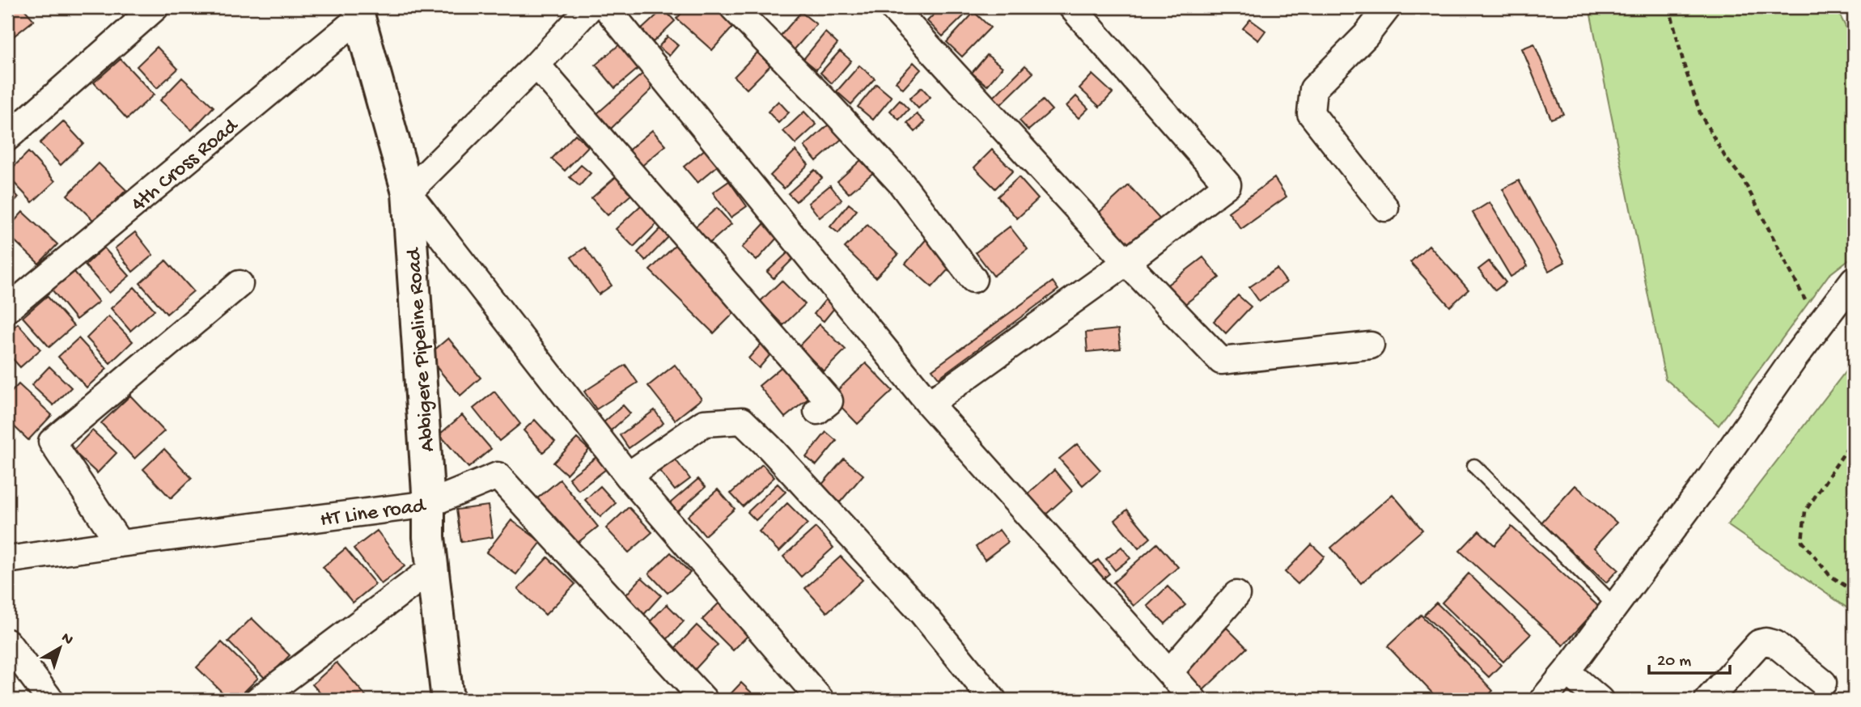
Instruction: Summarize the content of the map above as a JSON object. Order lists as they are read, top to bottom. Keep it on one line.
{"streets":{"street":["4th Cross Road","Abbigere Pipeline Road","HT Line road"]},"crossings":[["4th Cross Road","Abbigere Pipeline Road"],["Abbigere Pipeline Road","HT Line road"]],"scale_bar":"20 m","north":"top right"}
